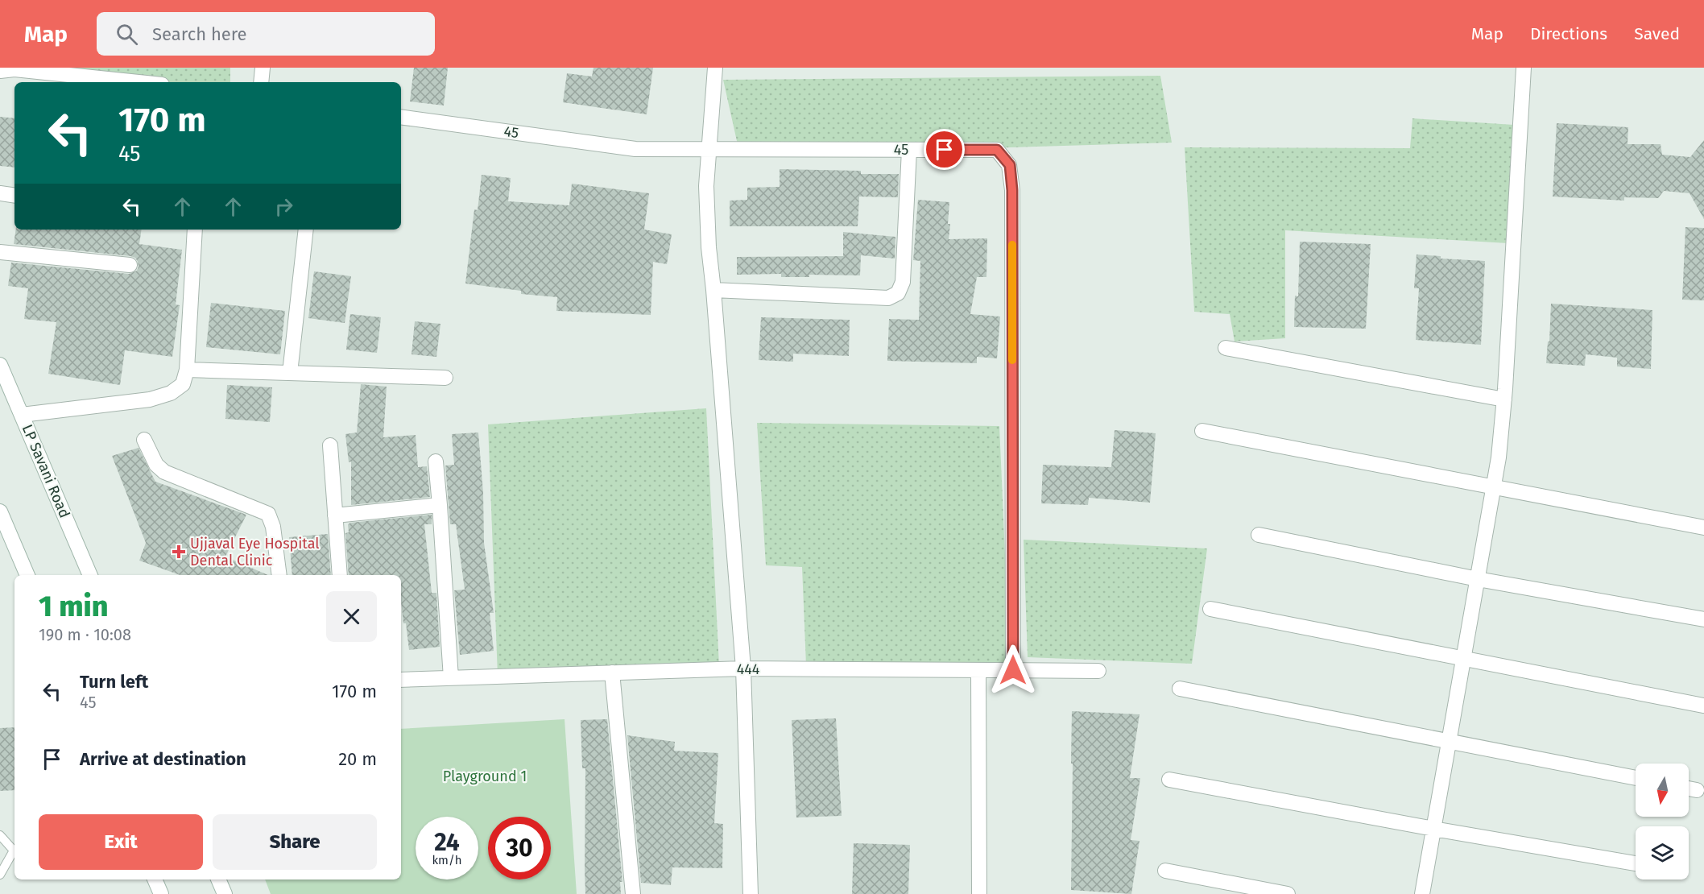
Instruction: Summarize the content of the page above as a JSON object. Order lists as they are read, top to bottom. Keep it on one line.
{"streets":{"street":["45","LP Savani Road","444"]},"crossings":[["45","444"]],"parks":["Playground 1"],"places":{"health":["Ujjaval Eye Hospital Dental Clinic"]},"north":"bottom","page":{"header":"Map","search":"Search here","nav":["Map","Directions","Saved"],"turn":["170 m","45"],"heading":["1 min","190 m · 10:08"],"list":[{"name":"Turn left","note":"45","value":"170 m"},{"name":"Arrive at destination","value":"20 m"}],"buttons":["Exit","Share"],"speed":"24 km/h","limit":"30"}}
